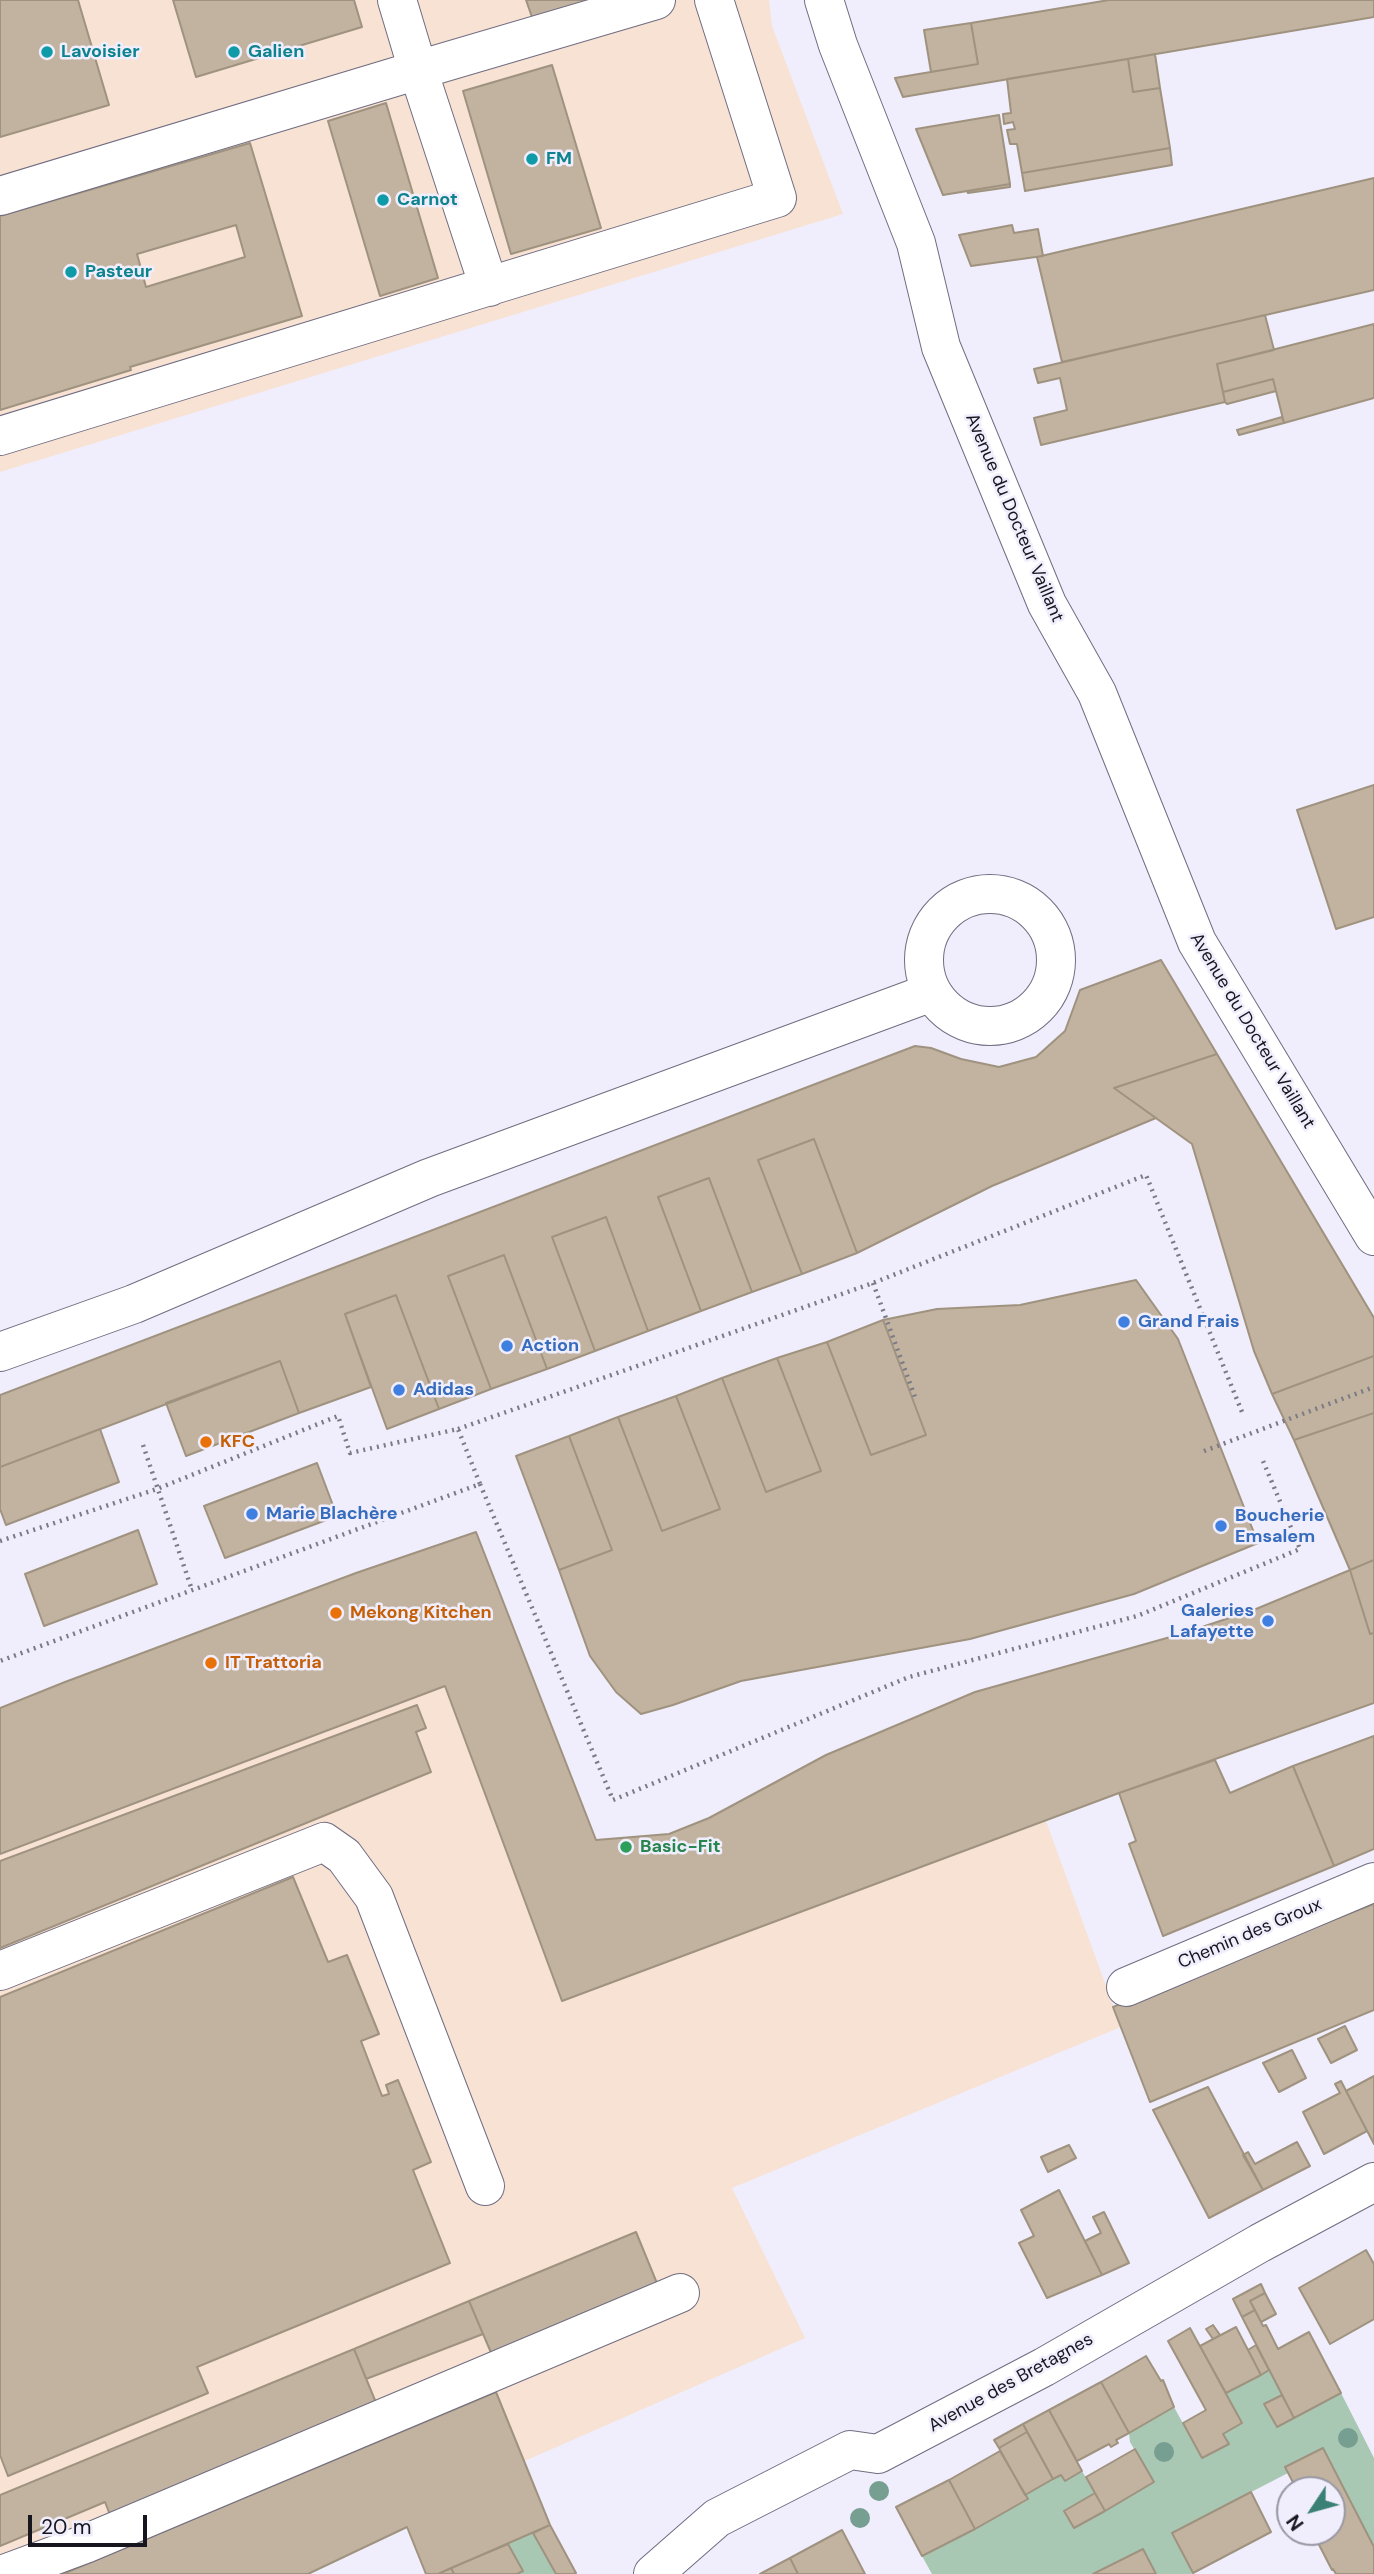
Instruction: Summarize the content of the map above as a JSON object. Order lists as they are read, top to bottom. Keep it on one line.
{"streets":{"street":["Avenue du Docteur Vaillant","Chemin des Groux","Avenue des Bretagnes"]},"places":["Lavoisier","Galien","FM","Carnot","Pasteur","Grand Frais","Action","Adidas","KFC","Marie Blachère","Boucherie Emsalem","Mekong Kitchen","Galeries Lafayette","IT Trattoria","Basic-Fit"],"scale_bar":"20 m","north":"bottom left"}
